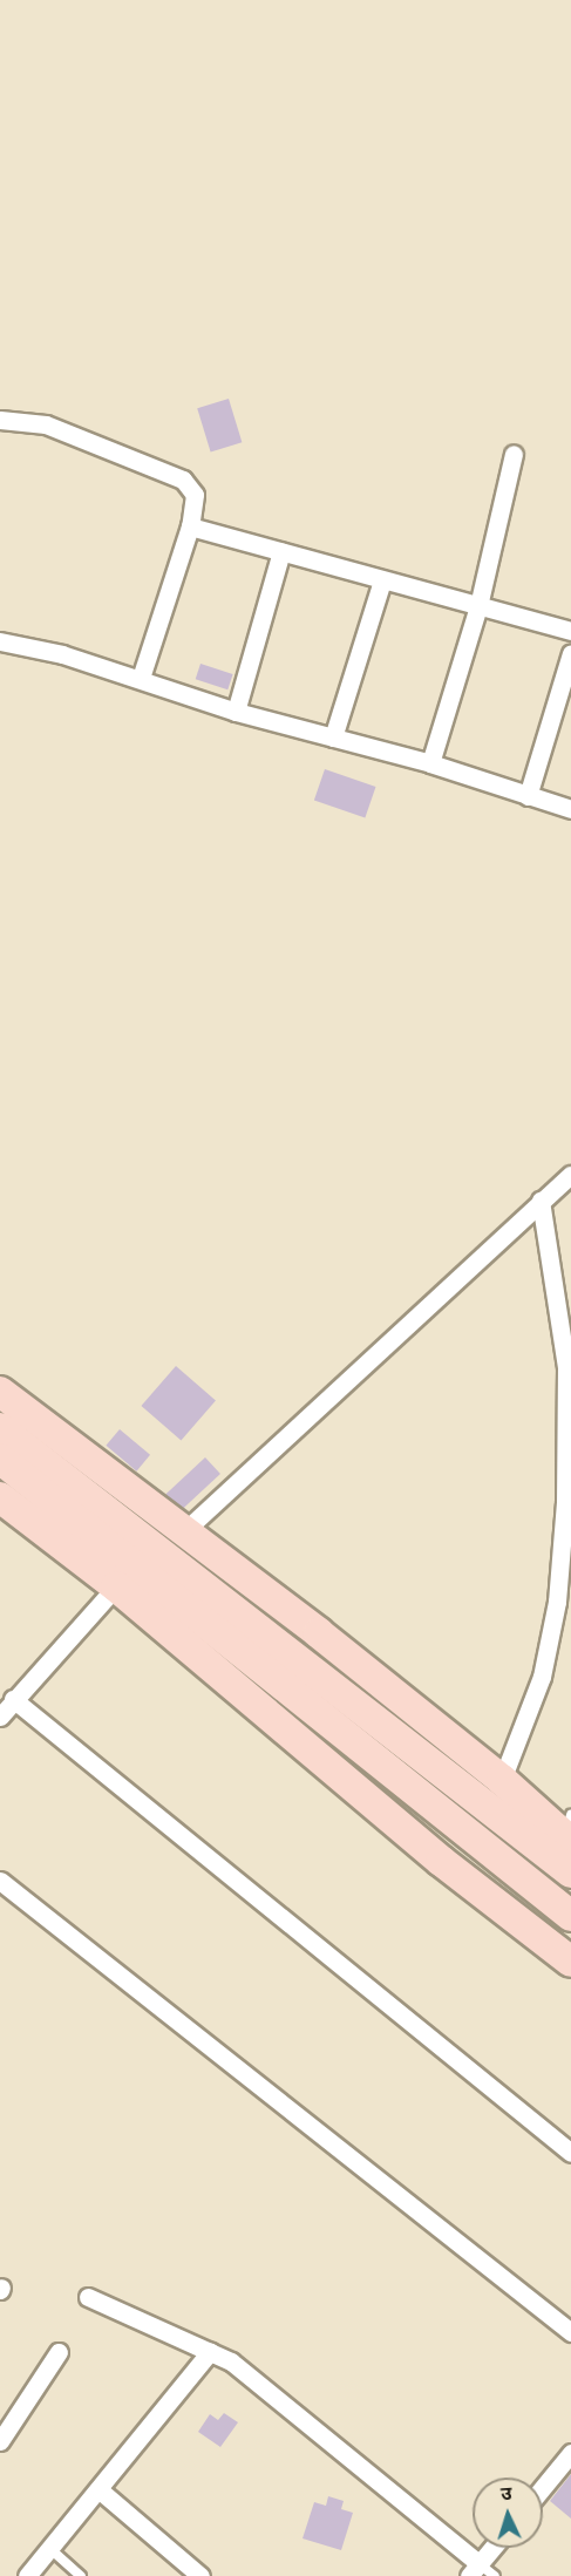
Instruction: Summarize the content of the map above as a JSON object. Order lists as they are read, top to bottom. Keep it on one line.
{"north":"top"}
